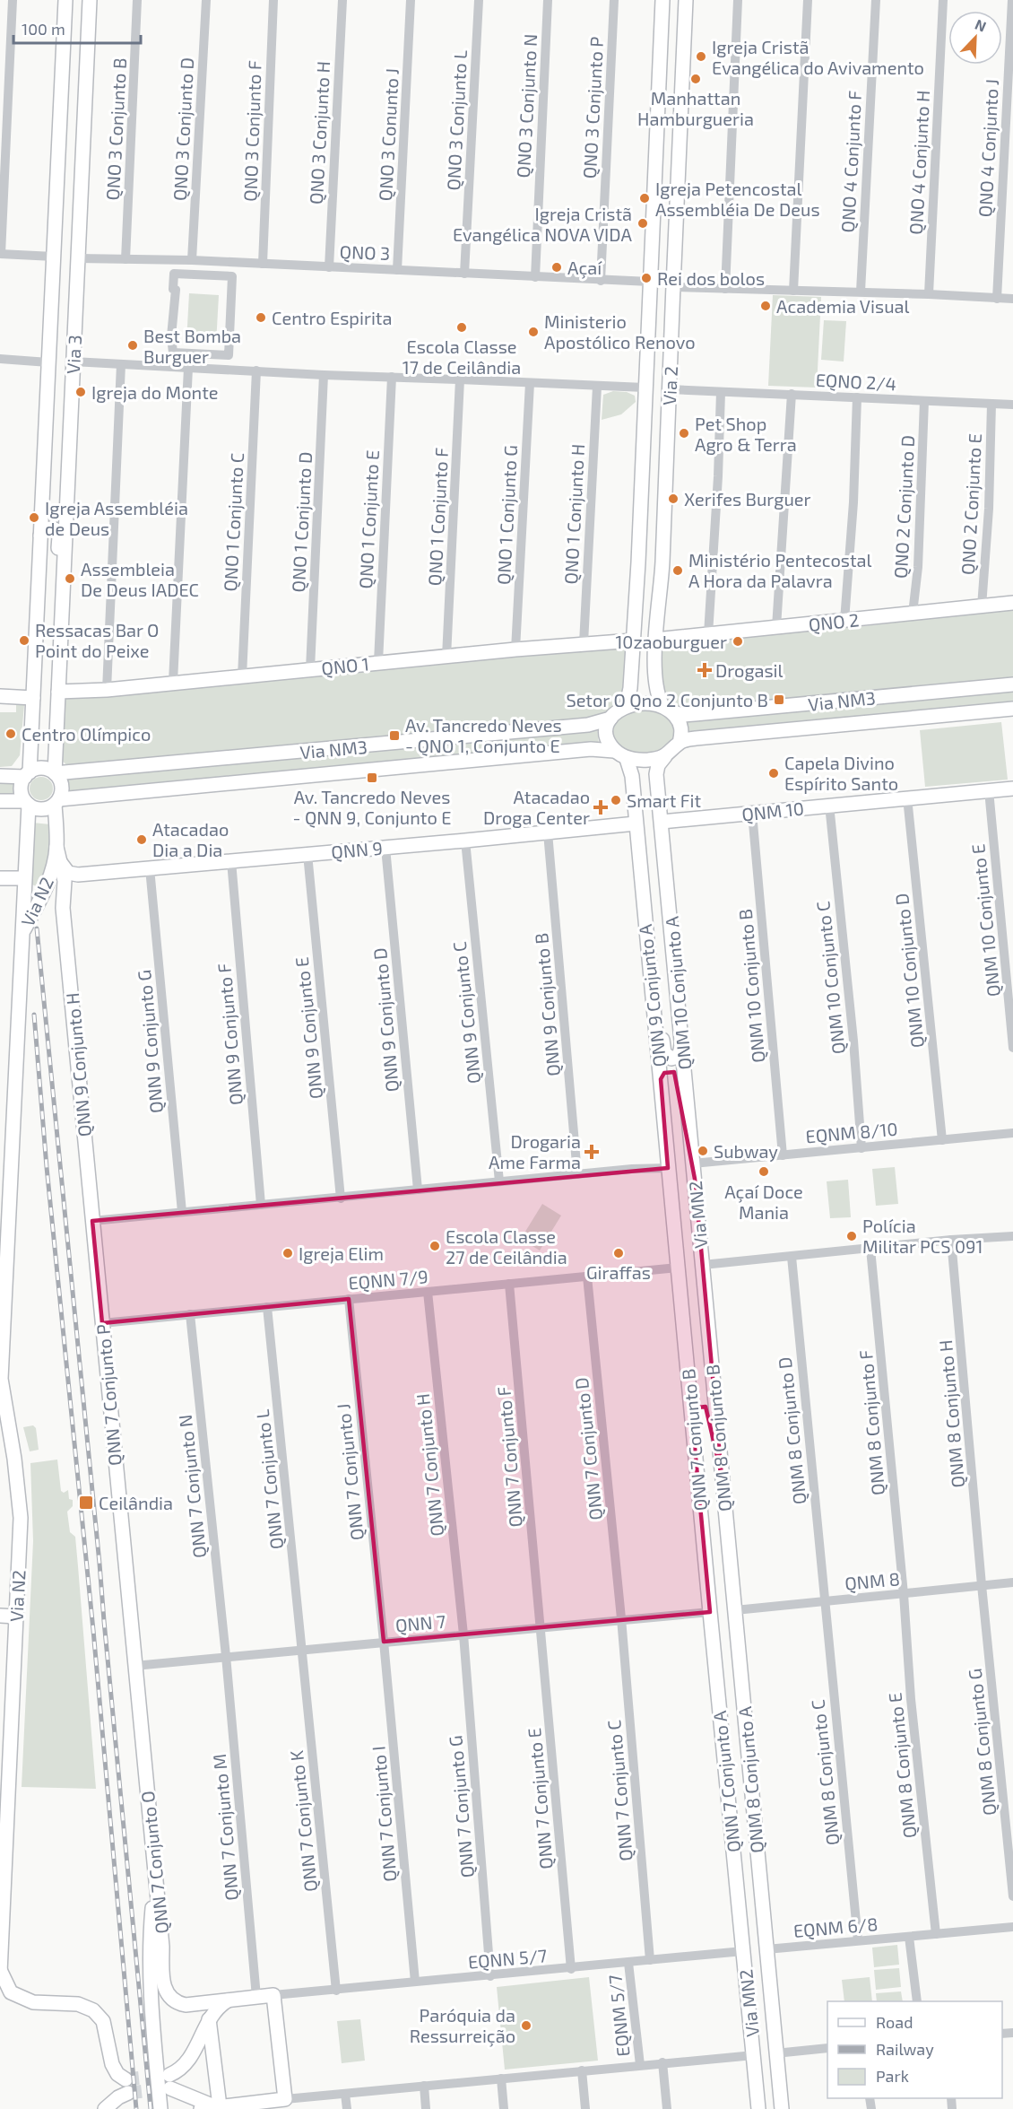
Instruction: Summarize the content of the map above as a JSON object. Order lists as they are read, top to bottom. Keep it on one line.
{"streets":{"main road":["Via 3","Via 2","QNO 2","QNO 1","Via NM3","QNM 10","QNN 9","Via N2","QNM 10 Conjunto A","QNN 9 Conjunto A","QNN 9 Conjunto H","Via MN2","QNN 7 Conjunto P","QNM 8 Conjunto B","QNN 7 Conjunto B","QNM 8 Conjunto A","QNN 7 Conjunto A","QNN 7 Conjunto O"],"street":["QNO 3 Conjunto N","QNO 3 Conjunto P","QNO 3 Conjunto L","QNO 3 Conjunto B","QNO 3 Conjunto D","QNO 3 Conjunto F","QNO 3 Conjunto H","QNO 3 Conunto J","QNO 4 Conjunto J","QNO 4 Conjunto F","QNO 4 Conjunto H","QNO 3","EQNO 2/4","QNO 2 Conjunto E","QNO 2 Conjunto D","QNO 1 Conjunto H","QNO 1 Conjunto G","QNO 1 Conjunto F","QNO 1 Conjunto E","QNO 1 Conjunto C","QNO 1 Conjunto D","QNM 10 Conjunto E","QNM 10 Conjunto D","QNM 10 Conjunto C","QNM 10 Conjunto B","QNN 9 Conjunto B","QNN 9 Conjunto C","QNN 9 Conjunto D","QNN 9 Conjunto E","QNN 9 Conjunto F","QNN 9 Conjunto G","EQNM 8/10","EQNN 7/9","QNM 8 Conjunto H","QNM 8 Conjunto F","QNM 8 Conjunto D","QNN 7 Conjunto D","QNN 7 Conjunto F","QNN 7 Conjunto H","QNN 7 Conjunto J","QNN 7 Conjunto L","QNN 7 Conjunto N","QNM 8","QNN 7","QNM 8 Conjunto G","QNM 8 Conjunto E","QNM 8 Conjunto C","QNN 7 Conjunto C","QNN 7 Conjunto E","QNN 7 Conjunto G","QNN 7 Conjunto I","QNN 7 Conjunto K","QNN 7 Conjunto M","EQNM 6/8","EQNN 5/7","EQNM 5/7"]},"crossings":[["QNO 3 Conjunto N","QNO 3"],["QNO 3 Conjunto P","QNO 3"],["QNO 3 Conjunto L","QNO 3"],["QNO 3 Conjunto B","QNO 3"],["QNO 3 Conjunto D","QNO 3"],["QNO 3 Conjunto F","QNO 3"],["QNO 3 Conjunto H","QNO 3"],["QNO 3 Conunto J","QNO 3"],["QNO 3","Via 3"],["QNO 3","Via 2"],["Via 3","QNO 1"],["Via 3","Via NM3"],["Via 3","Via N2"],["EQNO 2/4","Via 2"],["EQNO 2/4","QNO 2 Conjunto E"],["EQNO 2/4","QNO 2 Conjunto D"],["Via 2","QNO 2"],["Via 2","QNO 1"],["Via 2","Via NM3"],["QNO 2 Conjunto E","QNO 2"],["QNO 2 Conjunto D","QNO 2"],["QNO 1 Conjunto H","QNO 1"],["QNO 1 Conjunto G","QNO 1"],["QNO 1 Conjunto F","QNO 1"],["QNO 1 Conjunto E","QNO 1"],["QNO 1 Conjunto C","QNO 1"],["QNO 1 Conjunto D","QNO 1"],["Via NM3","Via N2"],["QNM 10","QNM 10 Conjunto E"],["QNM 10","QNM 10 Conjunto D"],["QNM 10","QNM 10 Conjunto C"],["QNM 10","QNM 10 Conjunto B"],["QNM 10","QNM 10 Conjunto A"],["QNN 9","Via N2"],["QNN 9","QNN 9 Conjunto A"],["QNN 9","QNN 9 Conjunto B"],["QNN 9","QNN 9 Conjunto C"],["QNN 9","QNN 9 Conjunto D"],["QNN 9","QNN 9 Conjunto E"],["QNN 9","QNN 9 Conjunto F"],["QNN 9","QNN 9 Conjunto G"],["QNN 9","QNN 9 Conjunto H"],["Via N2","QNN 9 Conjunto H"],["QNM 10 Conjunto D","EQNM 8/10"],["QNM 10 Conjunto C","EQNM 8/10"],["QNM 10 Conjunto B","EQNM 8/10"],["QNM 10 Conjunto A","EQNM 8/10"],["QNM 10 Conjunto A","Via MN2"],["QNN 9 Conjunto A","Via MN2"],["QNN 9 Conjunto H","QNN 7 Conjunto P"],["EQNM 8/10","Via MN2"],["Via MN2","EQNN 7/9"],["Via MN2","QNM 8 Conjunto B"],["Via MN2","QNN 7 Conjunto B"],["Via MN2","QNM 8 Conjunto A"],["Via MN2","QNN 7 Conjunto A"],["Via MN2","EQNM 6/8"],["Via MN2","EQNN 5/7"],["EQNN 7/9","QNN 7 Conjunto P"],["EQNN 7/9","QNN 7 Conjunto B"],["EQNN 7/9","QNN 7 Conjunto D"],["EQNN 7/9","QNN 7 Conjunto F"],["EQNN 7/9","QNN 7 Conjunto H"],["EQNN 7/9","QNN 7 Conjunto J"],["EQNN 7/9","QNN 7 Conjunto L"],["EQNN 7/9","QNN 7 Conjunto N"],["QNN 7 Conjunto P","QNN 7"],["QNN 7 Conjunto P","QNN 7 Conjunto O"],["QNM 8 Conjunto H","QNM 8"],["QNM 8 Conjunto H","QNM 8 Conjunto G"],["QNM 8 Conjunto F","QNM 8"],["QNM 8 Conjunto F","QNM 8 Conjunto E"],["QNM 8 Conjunto D","QNM 8"],["QNM 8 Conjunto D","QNM 8 Conjunto C"],["QNM 8 Conjunto B","QNM 8"],["QNM 8 Conjunto B","QNM 8 Conjunto A"],["QNN 7 Conjunto B","QNN 7"],["QNN 7 Conjunto B","QNN 7 Conjunto A"],["QNN 7 Conjunto D","QNN 7"],["QNN 7 Conjunto D","QNN 7 Conjunto C"],["QNN 7 Conjunto F","QNN 7"],["QNN 7 Conjunto F","QNN 7 Conjunto E"],["QNN 7 Conjunto H","QNN 7"],["QNN 7 Conjunto H","QNN 7 Conjunto G"],["QNN 7 Conjunto J","QNN 7"],["QNN 7 Conjunto J","QNN 7 Conjunto I"],["QNN 7 Conjunto L","QNN 7"],["QNN 7 Conjunto L","QNN 7 Conjunto K"],["QNN 7 Conjunto N","QNN 7"],["QNN 7 Conjunto N","QNN 7 Conjunto M"],["QNM 8","QNM 8 Conjunto G"],["QNM 8","QNM 8 Conjunto E"],["QNM 8","QNM 8 Conjunto C"],["QNM 8","QNM 8 Conjunto A"],["QNN 7","QNN 7 Conjunto A"],["QNN 7","QNN 7 Conjunto C"],["QNN 7","QNN 7 Conjunto E"],["QNN 7","QNN 7 Conjunto G"],["QNN 7","QNN 7 Conjunto I"],["QNN 7","QNN 7 Conjunto K"],["QNN 7","QNN 7 Conjunto M"],["QNN 7","QNN 7 Conjunto O"],["QNM 8 Conjunto E","EQNM 6/8"],["QNM 8 Conjunto C","EQNM 6/8"],["QNM 8 Conjunto A","EQNM 6/8"],["QNN 7 Conjunto A","EQNN 5/7"],["QNN 7 Conjunto C","EQNN 5/7"],["QNN 7 Conjunto E","EQNN 5/7"],["QNN 7 Conjunto G","EQNN 5/7"],["QNN 7 Conjunto I","EQNN 5/7"],["QNN 7 Conjunto K","EQNN 5/7"],["EQNN 5/7","EQNM 5/7"]],"places":{"other":["Igreja Cristã Evangélica do Avivamento","Manhattan Hamburgueria","Igreja Petencostal Assembléia De Deus","Igreja Cristã Evangélica NOVA VIDA","Açaí","Rei dos bolos","Academia Visual","Centro Espirita","Escola Classe 17 de Ceilândia","Ministerio Apostólico Renovo","Best Bomba Burguer","Igreja do Monte","Pet Shop Agro & Terra","Xerifes Burguer","Igreja Assembléia de Deus","Ministério Pentecostal A Hora da Palavra","Assembleia De Deus IADEC","Ressacas Bar O Point do Peixe","10zaoburguer","Centro Olímpico","Capela Divino Espírito Santo","Smart Fit","Atacadao Dia a Dia","Subway","Açaí Doce Mania","Polícia Militar PCS 091","Escola Classe 27 de Ceilândia","Igreja Elim","Giraffas","Paróquia da Ressurreição"],"health":["Drogasil","Atacadao Droga Center","Drogaria Ame Farma"],"transit":["Setor O Qno 2 Conjunto B","Av. Tancredo Neves - QNO 1, Conjunto E","Av. Tancredo Neves - QNN 9, Conjunto E","Ceilândia"]},"legend":["Road","Railway","Park"],"scale_bar":"100 m","north":"top right"}
